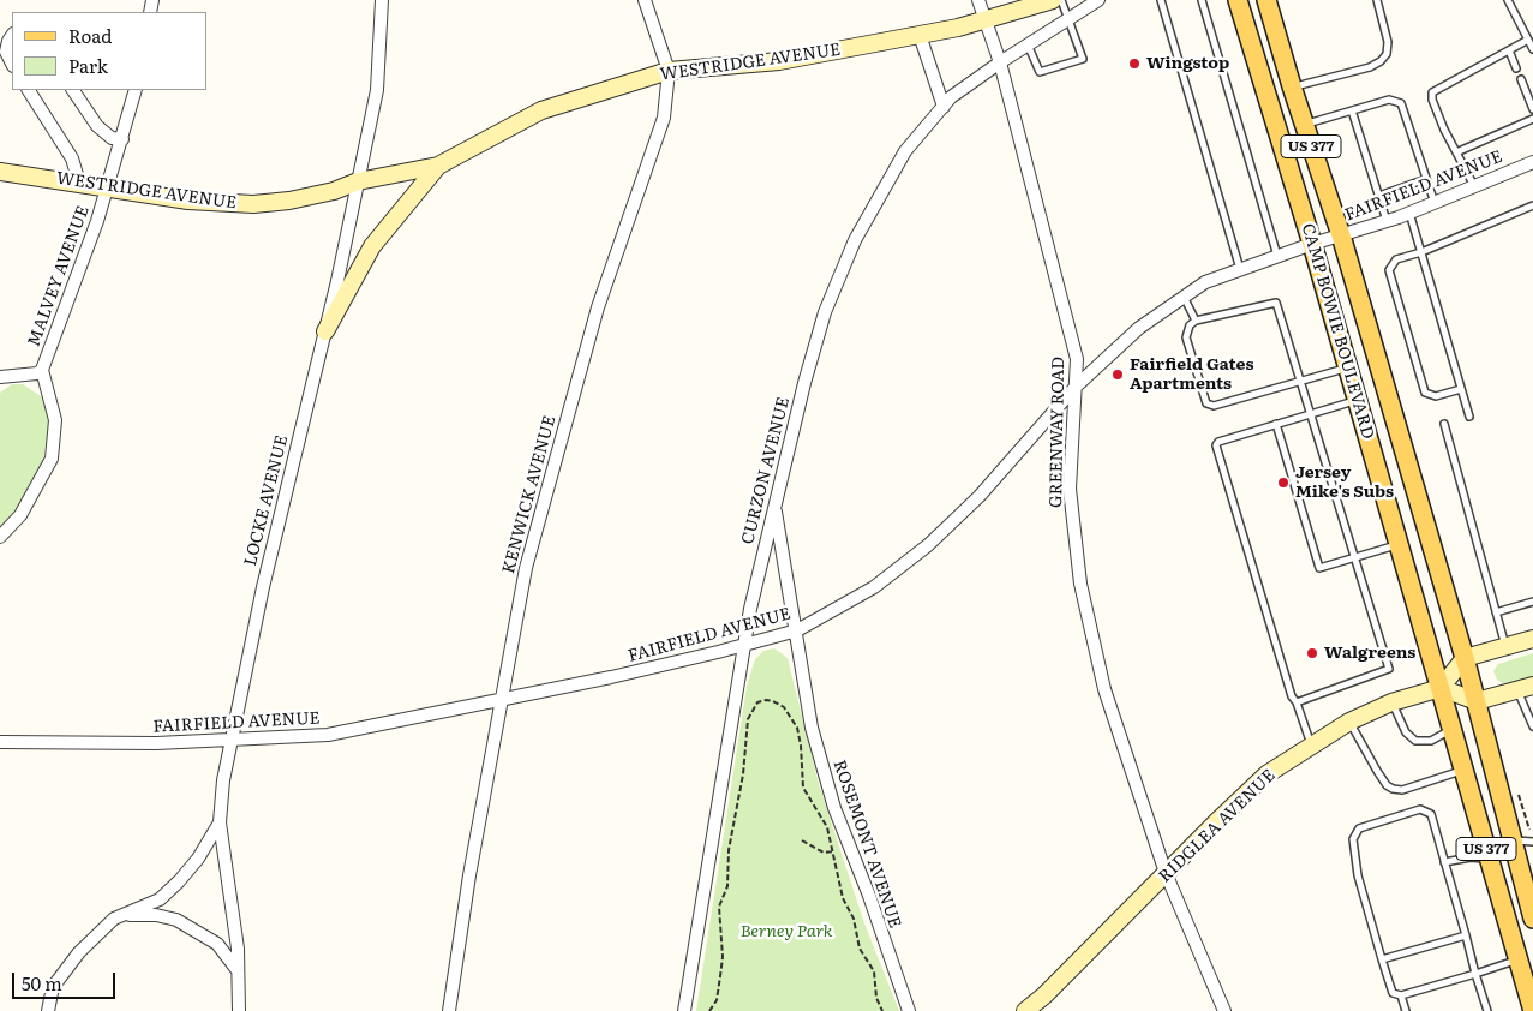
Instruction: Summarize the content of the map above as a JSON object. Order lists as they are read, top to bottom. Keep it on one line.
{"streets":{"main road":["US 377","CAMP BOWIE BOULEVARD"],"street":["WESTRIDGE AVENUE","FAIRFIELD AVENUE","MALVEY AVENUE","GREENWAY ROAD","CURZON AVENUE","KENWICK AVENUE","LOCKE AVENUE","RIDGLEA AVENUE","ROSEMONT AVENUE"]},"crossings":[["WESTRIDGE AVENUE","MALVEY AVENUE"],["WESTRIDGE AVENUE","KENWICK AVENUE"],["WESTRIDGE AVENUE","LOCKE AVENUE"],["FAIRFIELD AVENUE","CAMP BOWIE BOULEVARD"],["FAIRFIELD AVENUE","GREENWAY ROAD"],["FAIRFIELD AVENUE","CURZON AVENUE"],["FAIRFIELD AVENUE","KENWICK AVENUE"],["FAIRFIELD AVENUE","LOCKE AVENUE"],["FAIRFIELD AVENUE","ROSEMONT AVENUE"],["CAMP BOWIE BOULEVARD","RIDGLEA AVENUE"],["GREENWAY ROAD","CURZON AVENUE"],["GREENWAY ROAD","RIDGLEA AVENUE"],["CURZON AVENUE","ROSEMONT AVENUE"]],"parks":["Berney Park"],"places":["Wingstop","Fairfield Gates Apartments","Jersey Mike's Subs","Walgreens"],"legend":["Road","Park"],"scale_bar":"50 m"}
